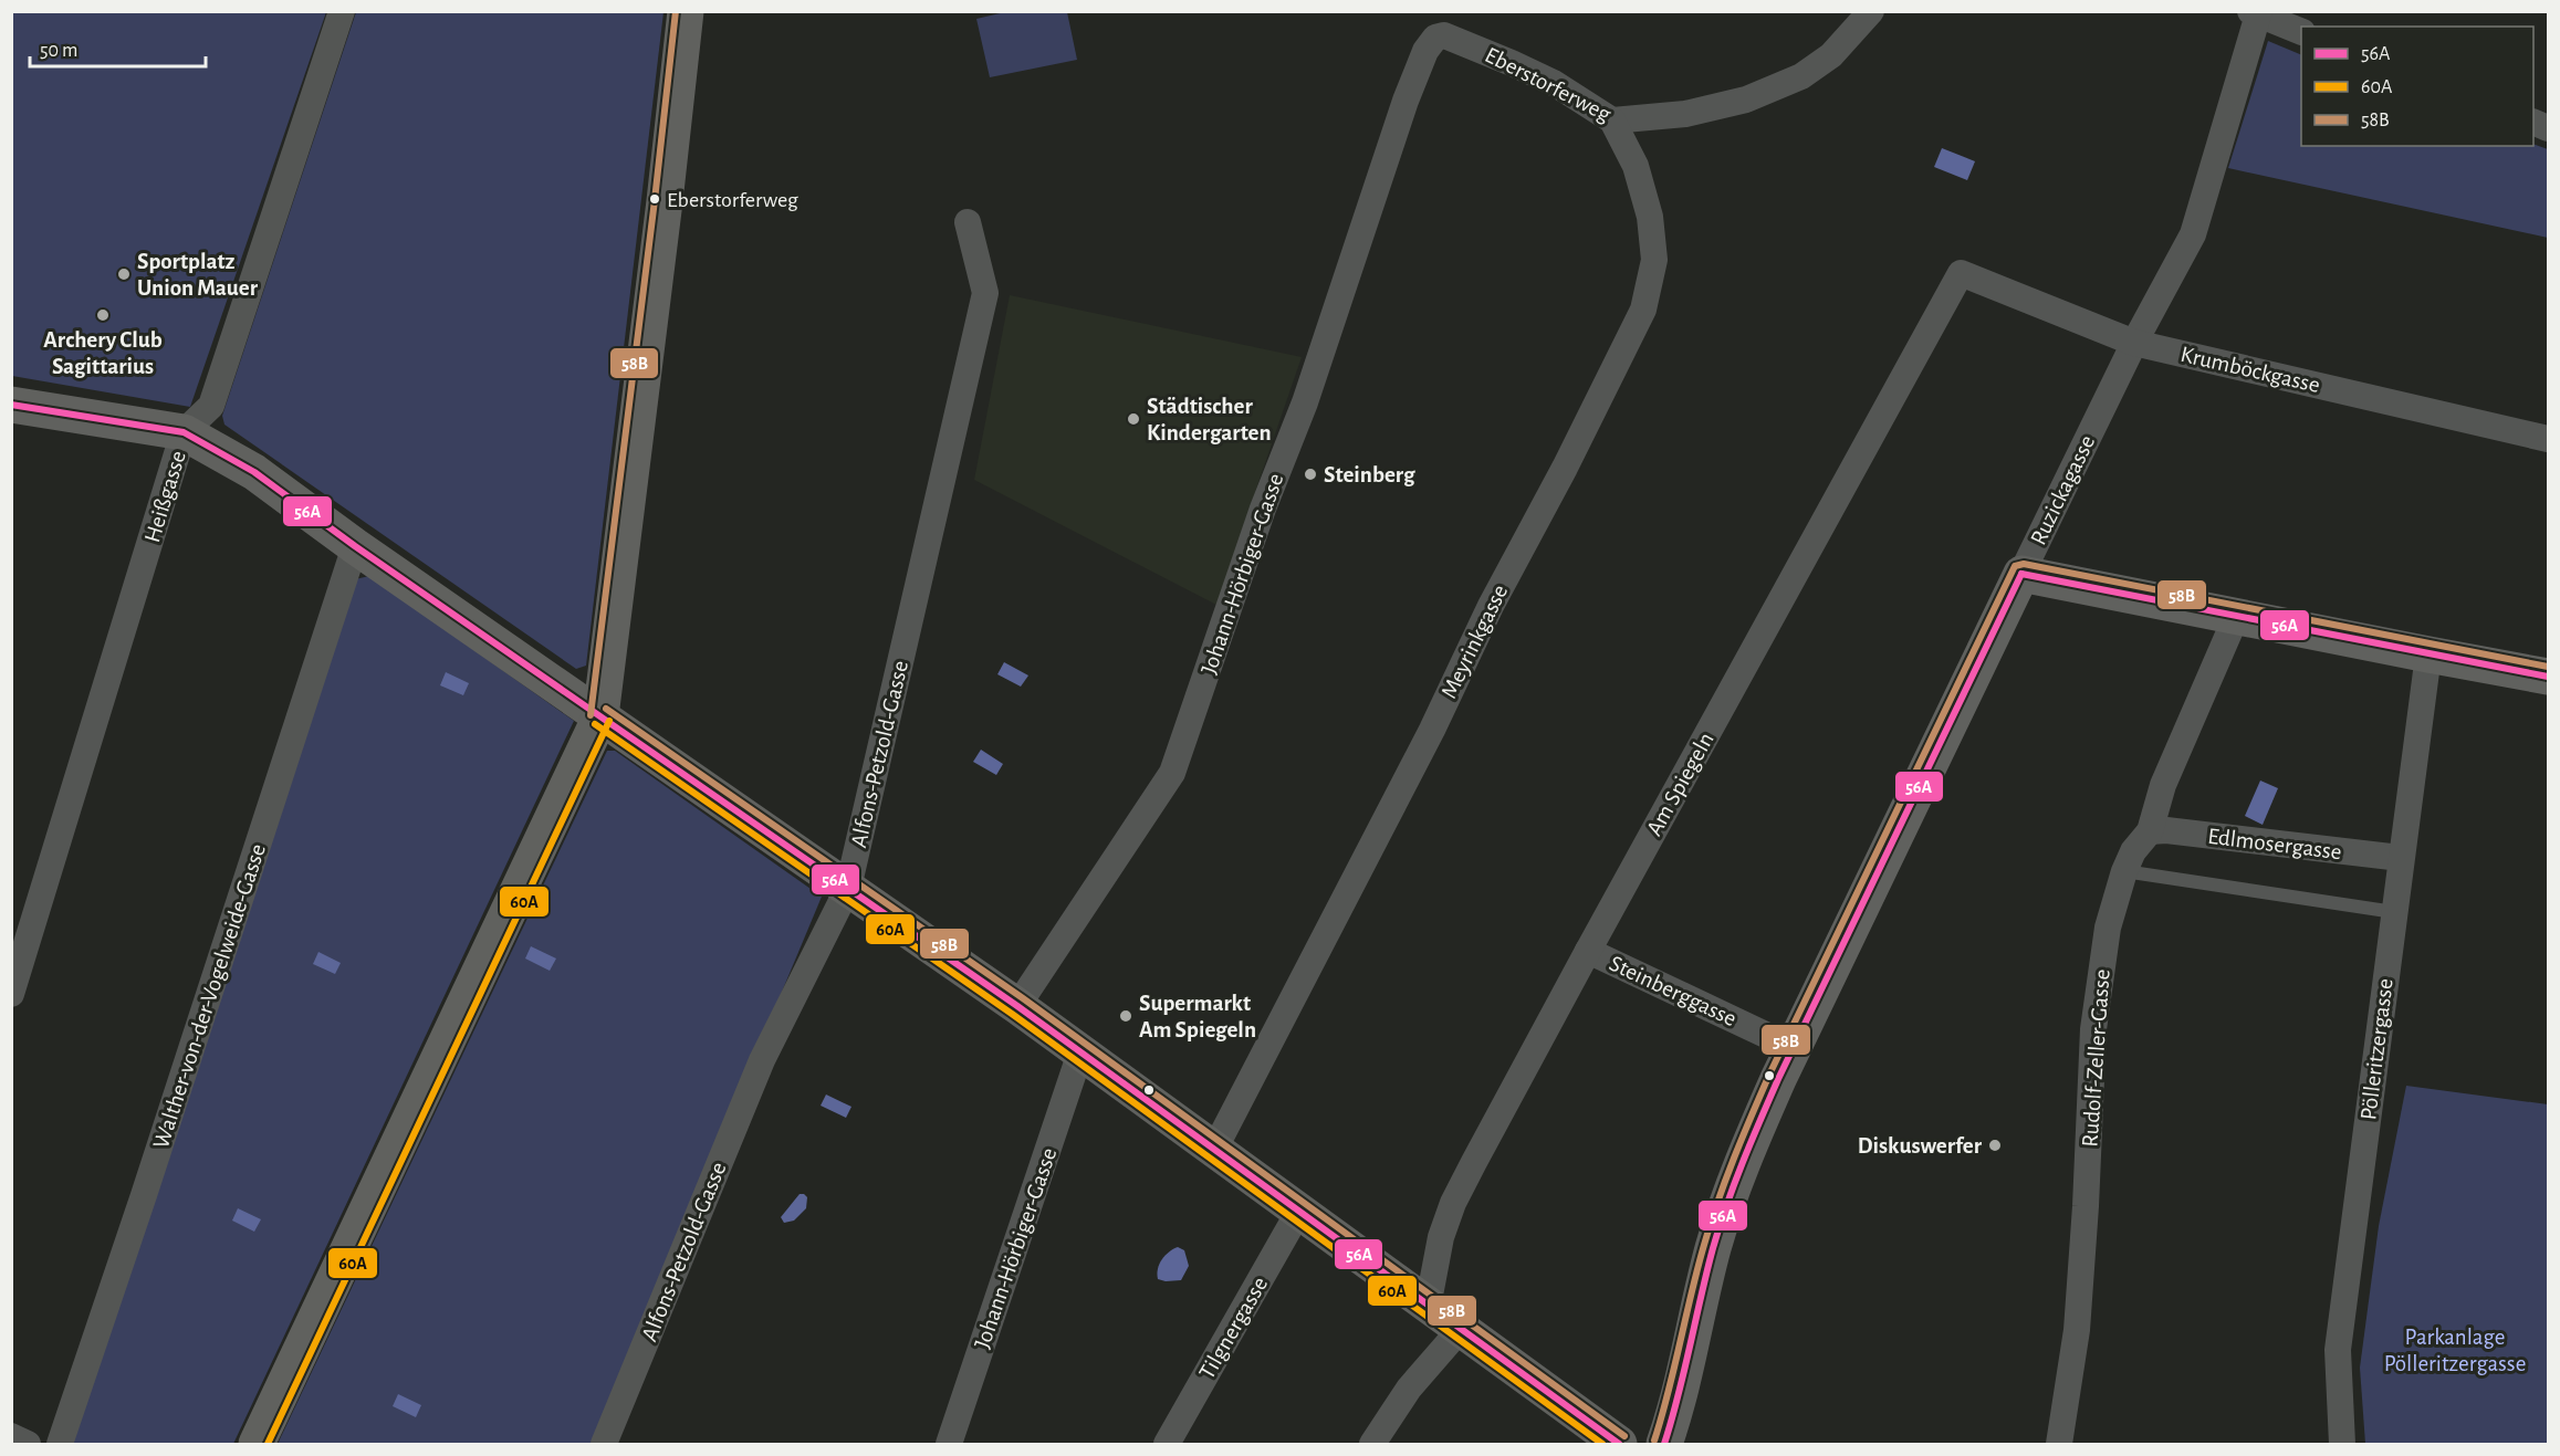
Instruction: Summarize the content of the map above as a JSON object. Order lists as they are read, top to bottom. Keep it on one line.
{"streets":{"street":["Eberstorferweg","Krumböckgasse","Ruzickagasse","Heißgasse","Johann-Hörbiger-Gasse","Meyrinkgasse","Alfons-Petzold-Gasse","Am Spiegeln","Edlmosergasse","Steinberggasse","Walther-von-der-Vogelweide-Gasse","Pölleritzergasse","Rudolf-Zeller-Gasse","Tilgnergasse"]},"crossings":[["Eberstorferweg","Johann-Hörbiger-Gasse"],["Eberstorferweg","Meyrinkgasse"],["Krumböckgasse","Ruzickagasse"],["Krumböckgasse","Am Spiegeln"],["Ruzickagasse","Steinberggasse"],["Am Spiegeln","Steinberggasse"],["Edlmosergasse","Pölleritzergasse"],["Edlmosergasse","Rudolf-Zeller-Gasse"]],"parks":["Parkanlage Pölleritzergasse"],"places":["Eberstorferweg","Sportplatz Union Mauer","Archery Club Sagittarius","Städtischer Kindergarten","Steinberg","Supermarkt Am Spiegeln","Diskuswerfer"],"lines":["transit line 58B","transit line 56A","transit line 60A"],"legend":["56A","60A","58B"],"scale_bar":"50 m"}
